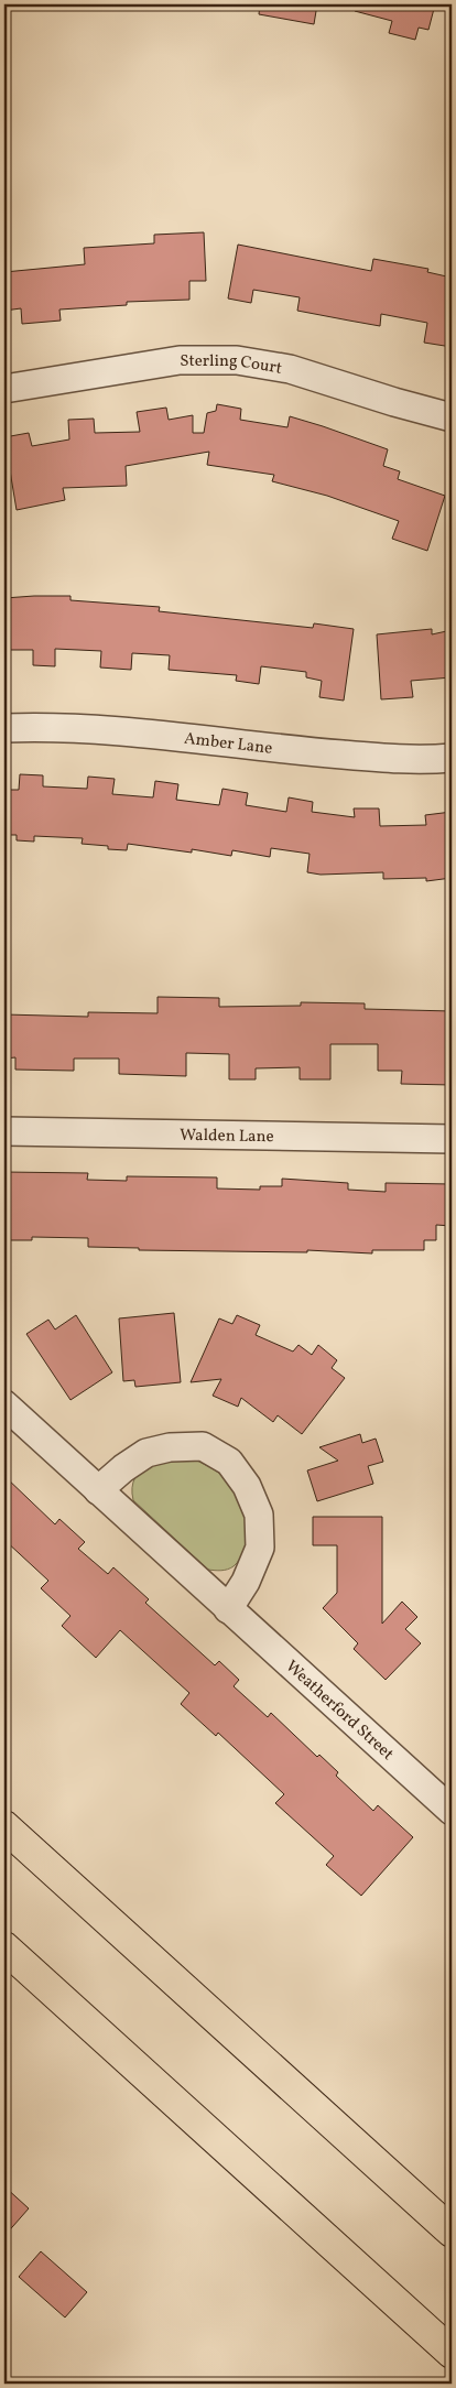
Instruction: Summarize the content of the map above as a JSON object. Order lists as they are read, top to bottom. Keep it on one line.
{"streets":{"street":["Sterling Court","Amber Lane","Walden Lane","Weatherford Street"]}}
